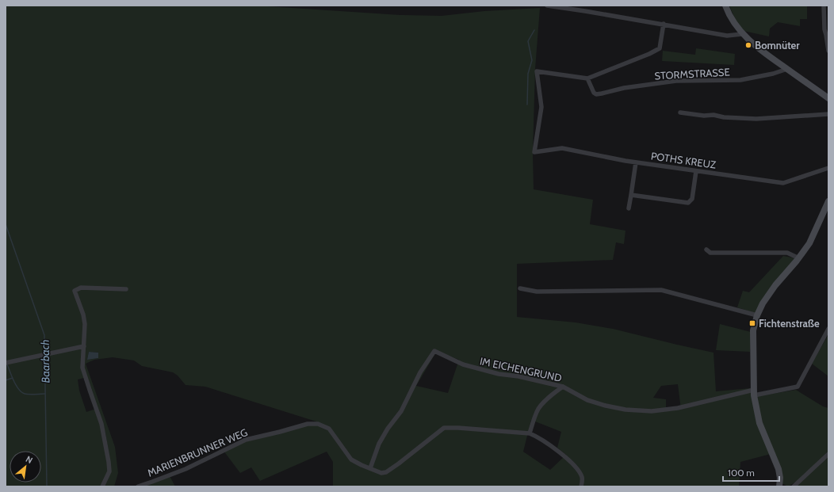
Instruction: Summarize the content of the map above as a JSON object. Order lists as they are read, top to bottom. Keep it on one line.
{"streets":{"street":["STORMSTRASSE","POTHS KREUZ","IM EICHENGRUND","MARIENBRUNNER WEG"]},"crossings":[["STORMSTRASSE","POTHS KREUZ"],["IM EICHENGRUND","MARIENBRUNNER WEG"]],"water":["Baarbach"],"places":{"other":["Bomnüter"],"transit":["Fichtenstraße"]},"scale_bar":"100 m","north":"top right"}
